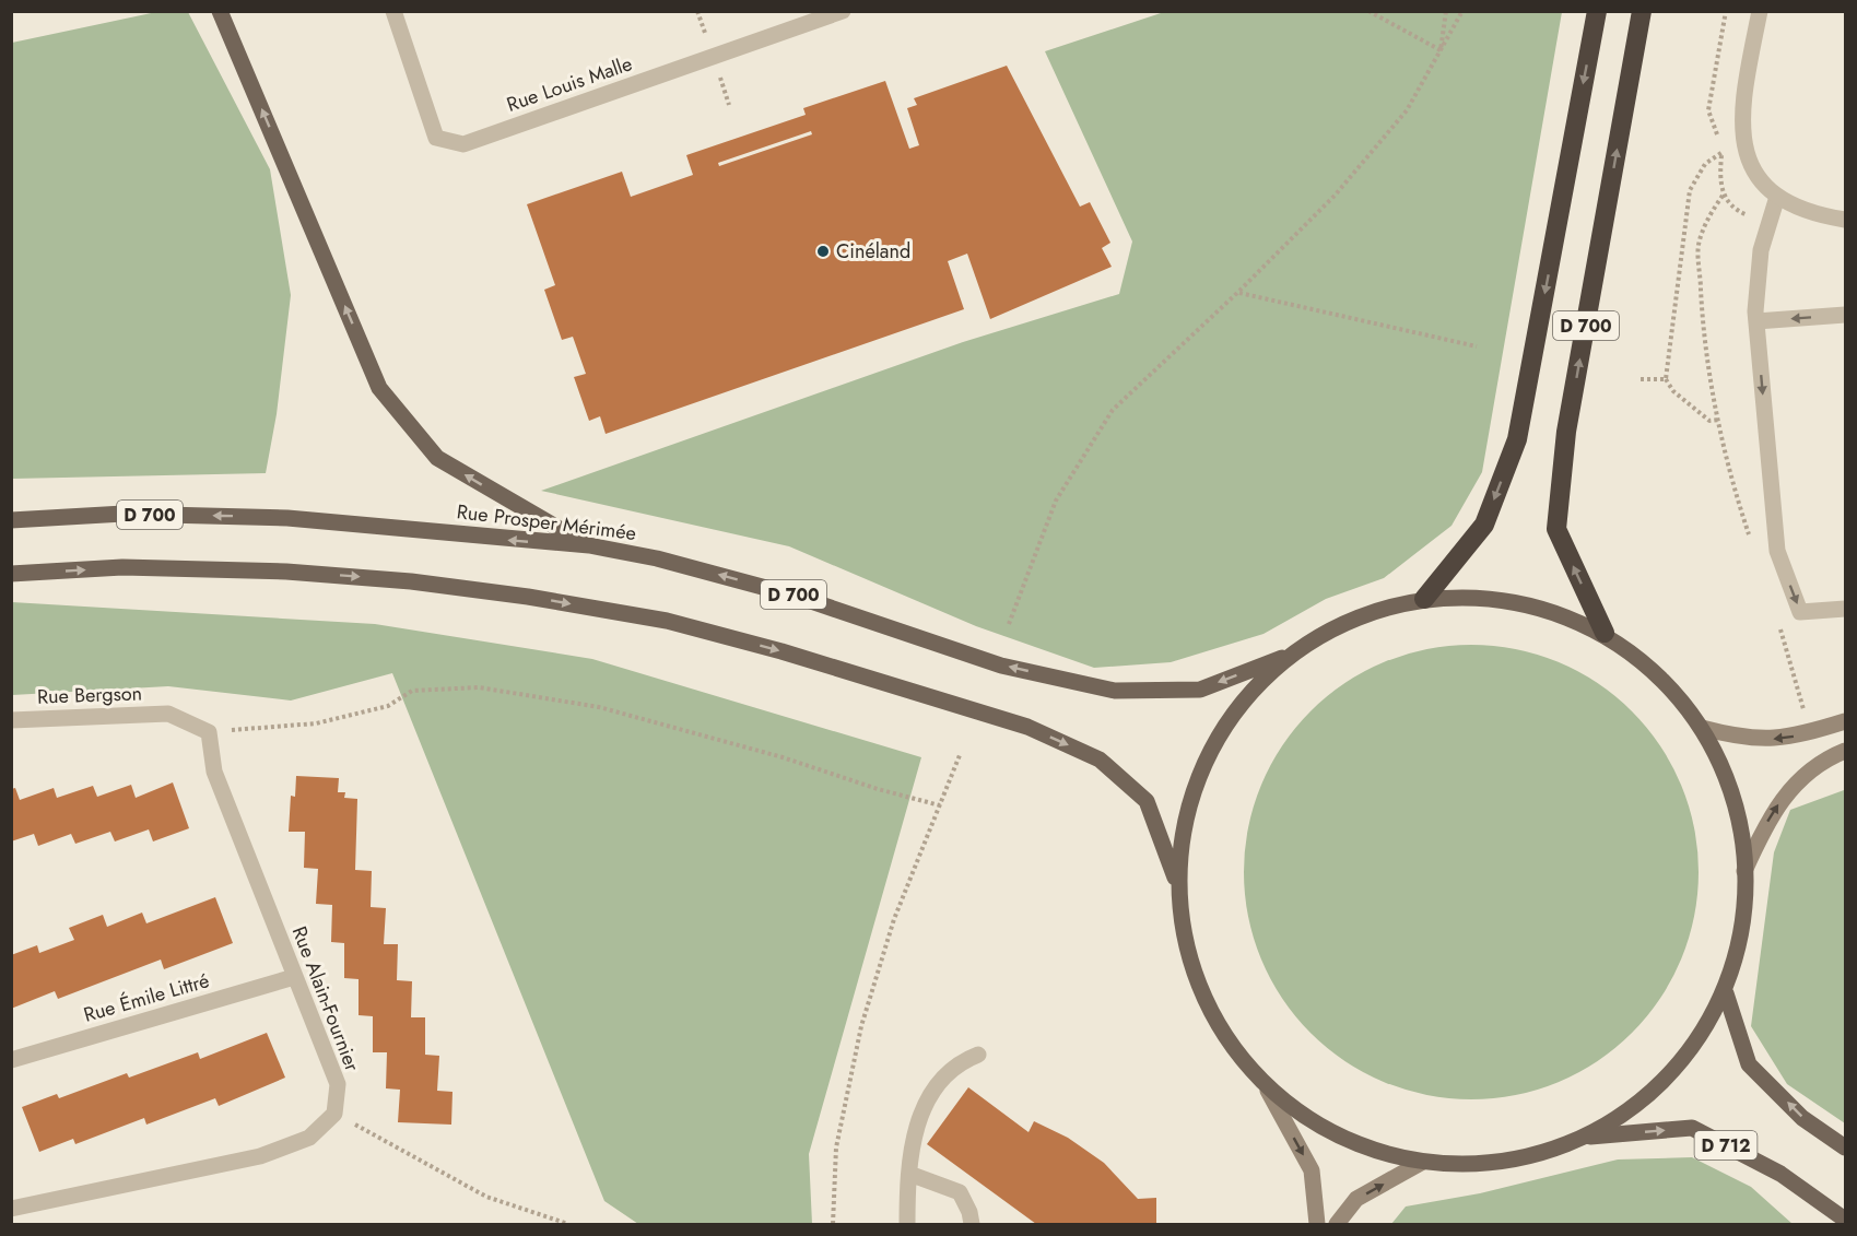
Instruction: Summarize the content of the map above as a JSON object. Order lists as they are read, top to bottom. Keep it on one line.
{"streets":{"highway":["D 700"],"main road":["Rue Prosper Mérimée","D 712"],"street":["Rue Louis Malle","Rue Bergson","Rue Émile Littré","Rue Alain-Fournier"]},"crossings":[["Rue Bergson","Rue Alain-Fournier"],["Rue Émile Littré","Rue Alain-Fournier"]],"places":["Cinéland"]}
